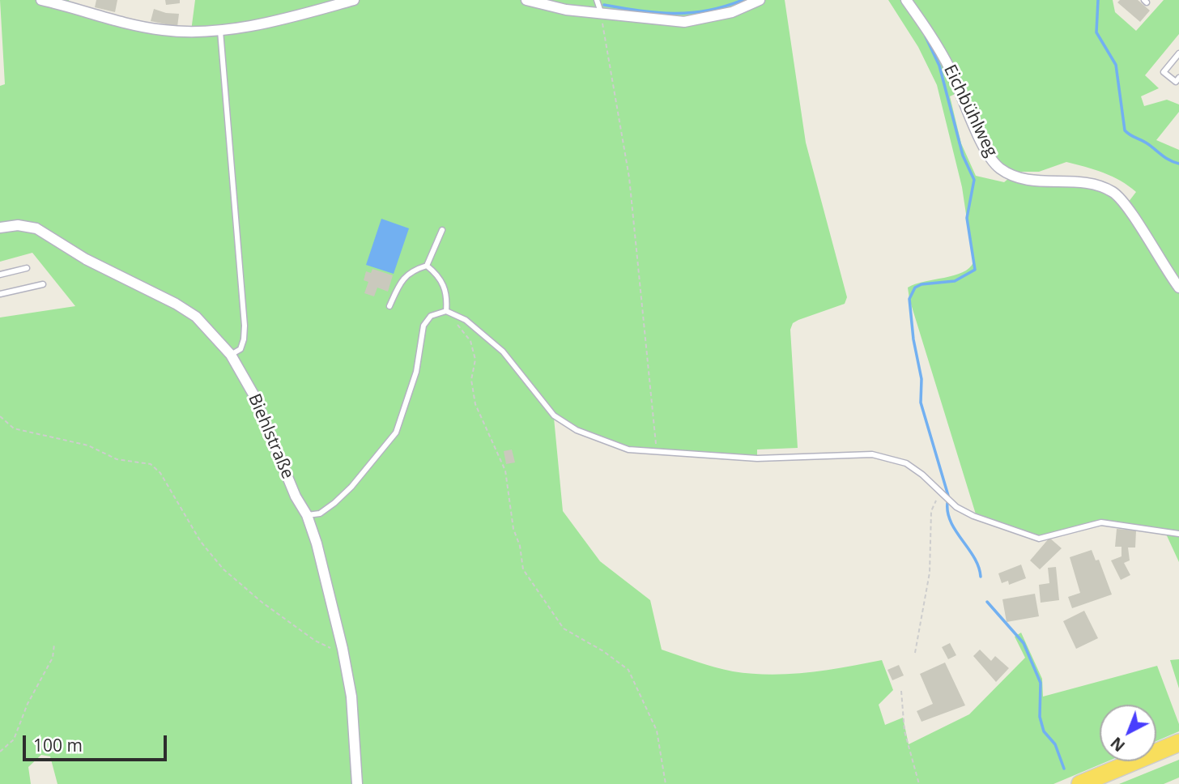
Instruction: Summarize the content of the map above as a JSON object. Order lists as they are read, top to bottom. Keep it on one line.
{"streets":{"street":["Eichbühlweg","Biehlstraße"]},"scale_bar":"100 m","north":"bottom left"}
